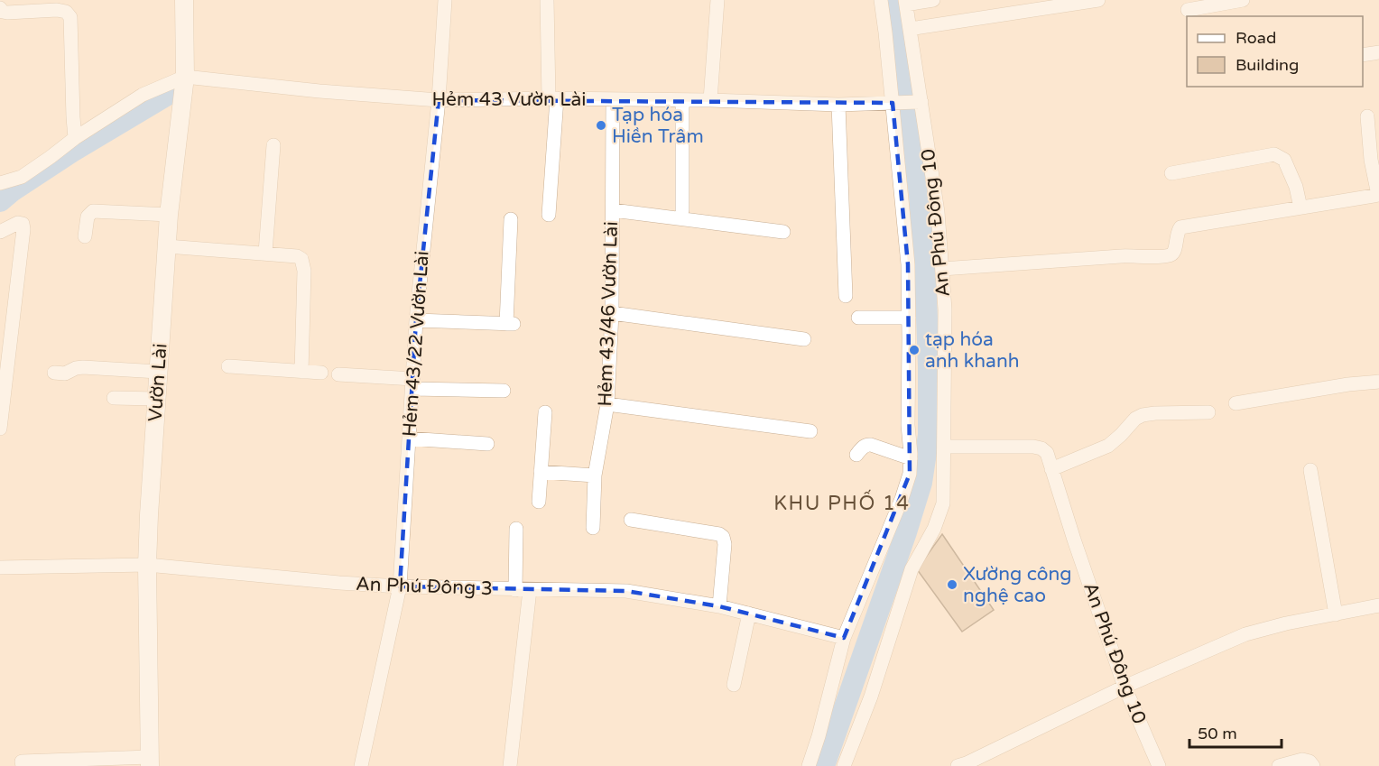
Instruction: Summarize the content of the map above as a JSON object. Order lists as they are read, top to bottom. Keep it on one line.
{"streets":{"main road":["Vườn Lài"],"street":["Hẻm 43 Vườn Lài","An Phú Đông 10","Hẻm 43/46 Vườn Lài","Hẻm 43/22 Vườn Lài","An Phú Đông 3"]},"crossings":[["Hẻm 43 Vườn Lài","An Phú Đông 10"],["Hẻm 43 Vườn Lài","Hẻm 43/46 Vườn Lài"],["Hẻm 43 Vườn Lài","Hẻm 43/22 Vườn Lài"],["Hẻm 43 Vườn Lài","Vườn Lài"],["Hẻm 43/22 Vườn Lài","An Phú Đông 3"],["Vườn Lài","An Phú Đông 3"]],"districts":["KHU PHỐ 14"],"places":["Tạp hóa Hiền Trâm","tạp hóa anh khanh","Xường công nghệ cao"],"legend":["Road","Building"],"scale_bar":"50 m"}
